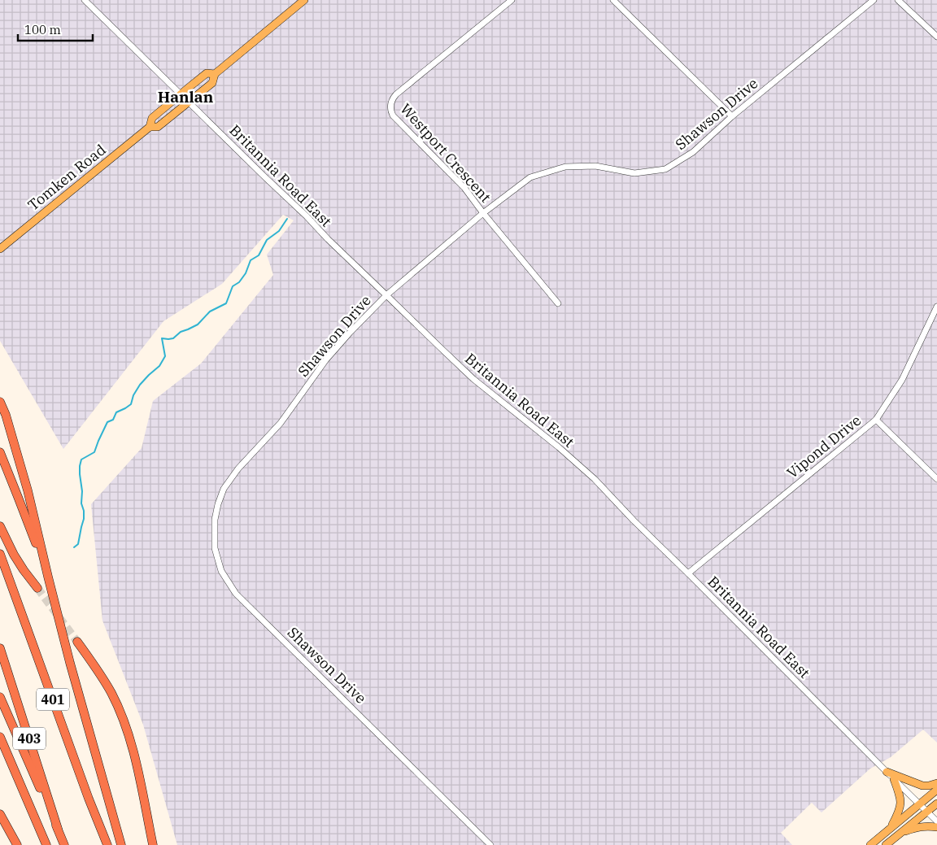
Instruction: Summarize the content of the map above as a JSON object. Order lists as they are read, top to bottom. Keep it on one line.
{"streets":{"highway":["401","403"],"main road":["Tomken Road"],"street":["Shawson Drive","Westport Crescent","Britannia Road East","Vipond Drive"]},"crossings":[["Shawson Drive","Westport Crescent"],["Shawson Drive","Britannia Road East"],["Britannia Road East","Tomken Road"],["Britannia Road East","Vipond Drive"]],"districts":["Hanlan"],"scale_bar":"100 m"}
